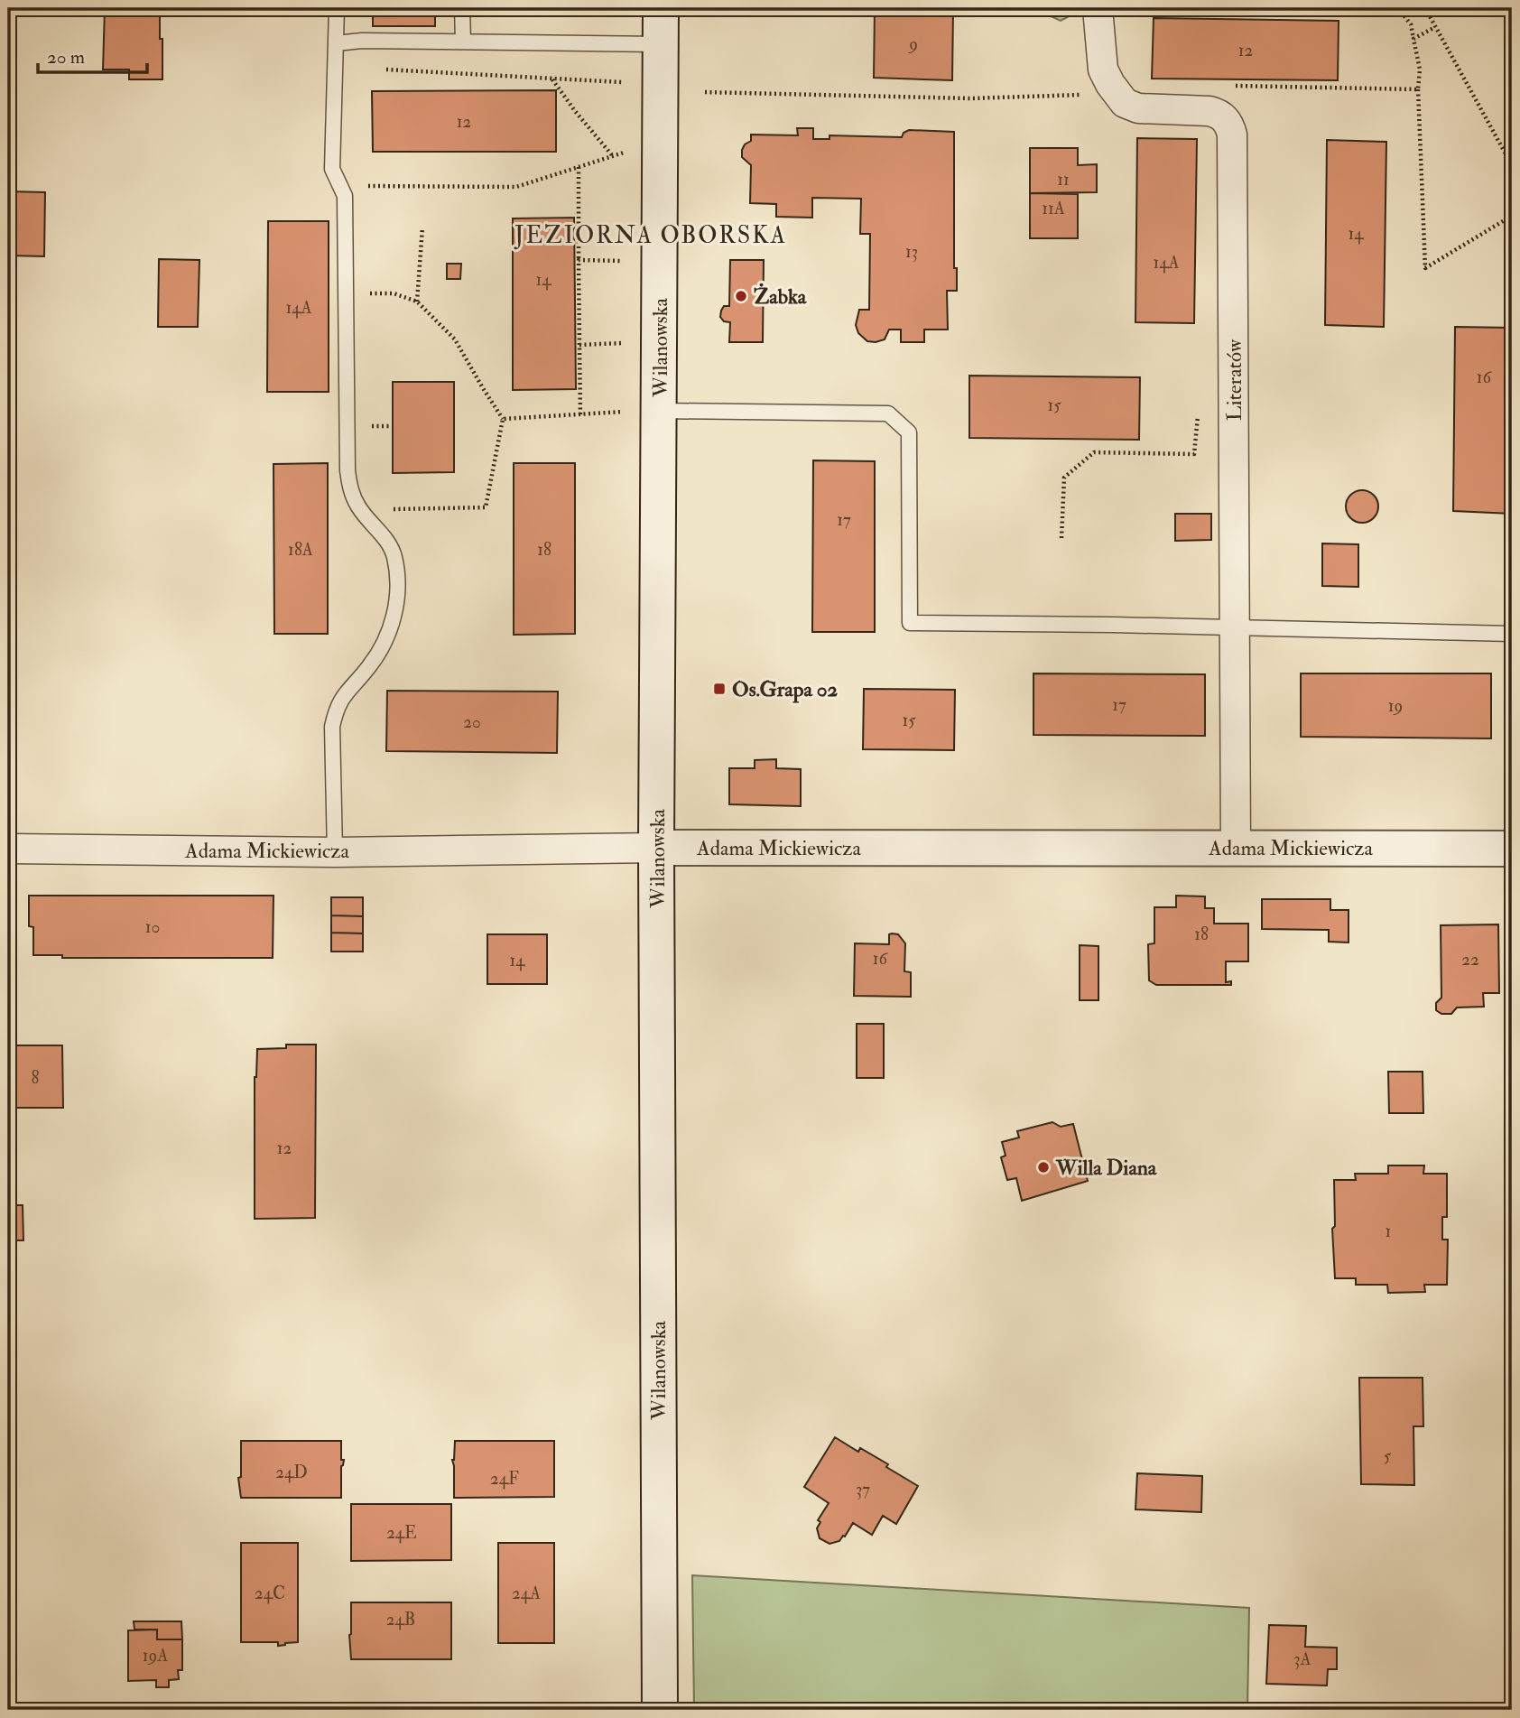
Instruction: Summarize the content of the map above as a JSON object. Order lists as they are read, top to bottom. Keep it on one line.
{"streets":{"main road":["Wilanowska","Adama Mickiewicza"],"street":["Literatów"]},"crossings":[["Wilanowska","Adama Mickiewicza"],["Literatów","Adama Mickiewicza"]],"districts":["JEZIORNA OBORSKA"],"places":{"other":["Żabka","Willa Diana"],"transit":["Os.Grapa 02"]},"house_numbers":["9","12","12","11","11A","14","13","14A","14","14A","16","15","17","18A","18","17","19","15","20","10","18","16","22","14","8","12","1","5","24D","24F","37","24E","24C","24A","24B","19A","3A"],"scale_bar":"20 m"}
